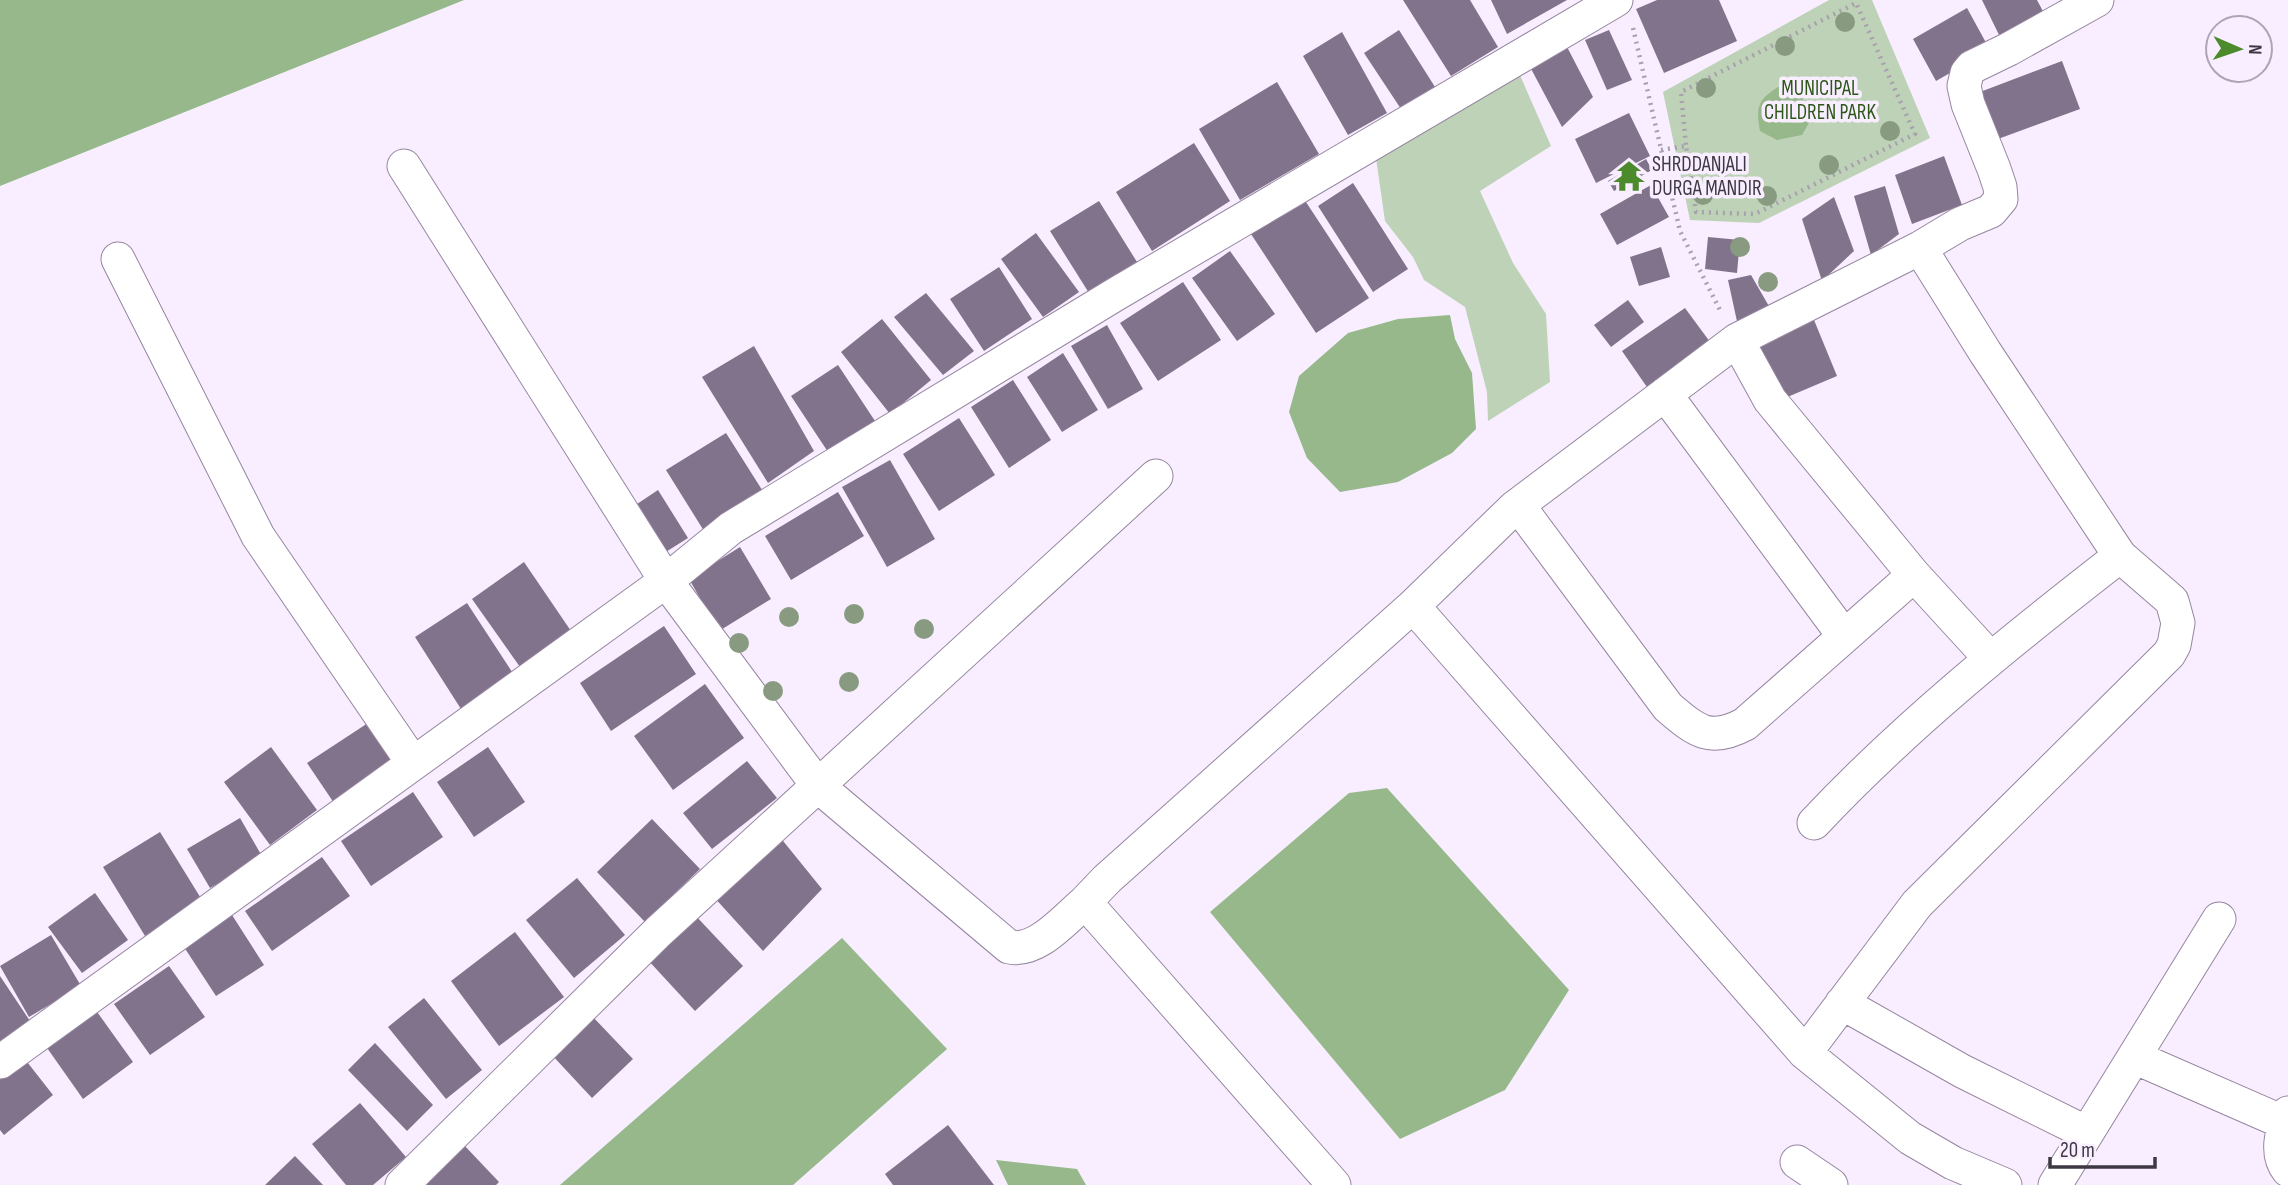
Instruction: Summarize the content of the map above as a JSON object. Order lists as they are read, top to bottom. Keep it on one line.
{"parks":["MUNICIPAL CHILDREN PARK"],"places":{"temple":["SHRDDANJALI DURGA MANDIR"]},"scale_bar":"20 m","north":"right"}
